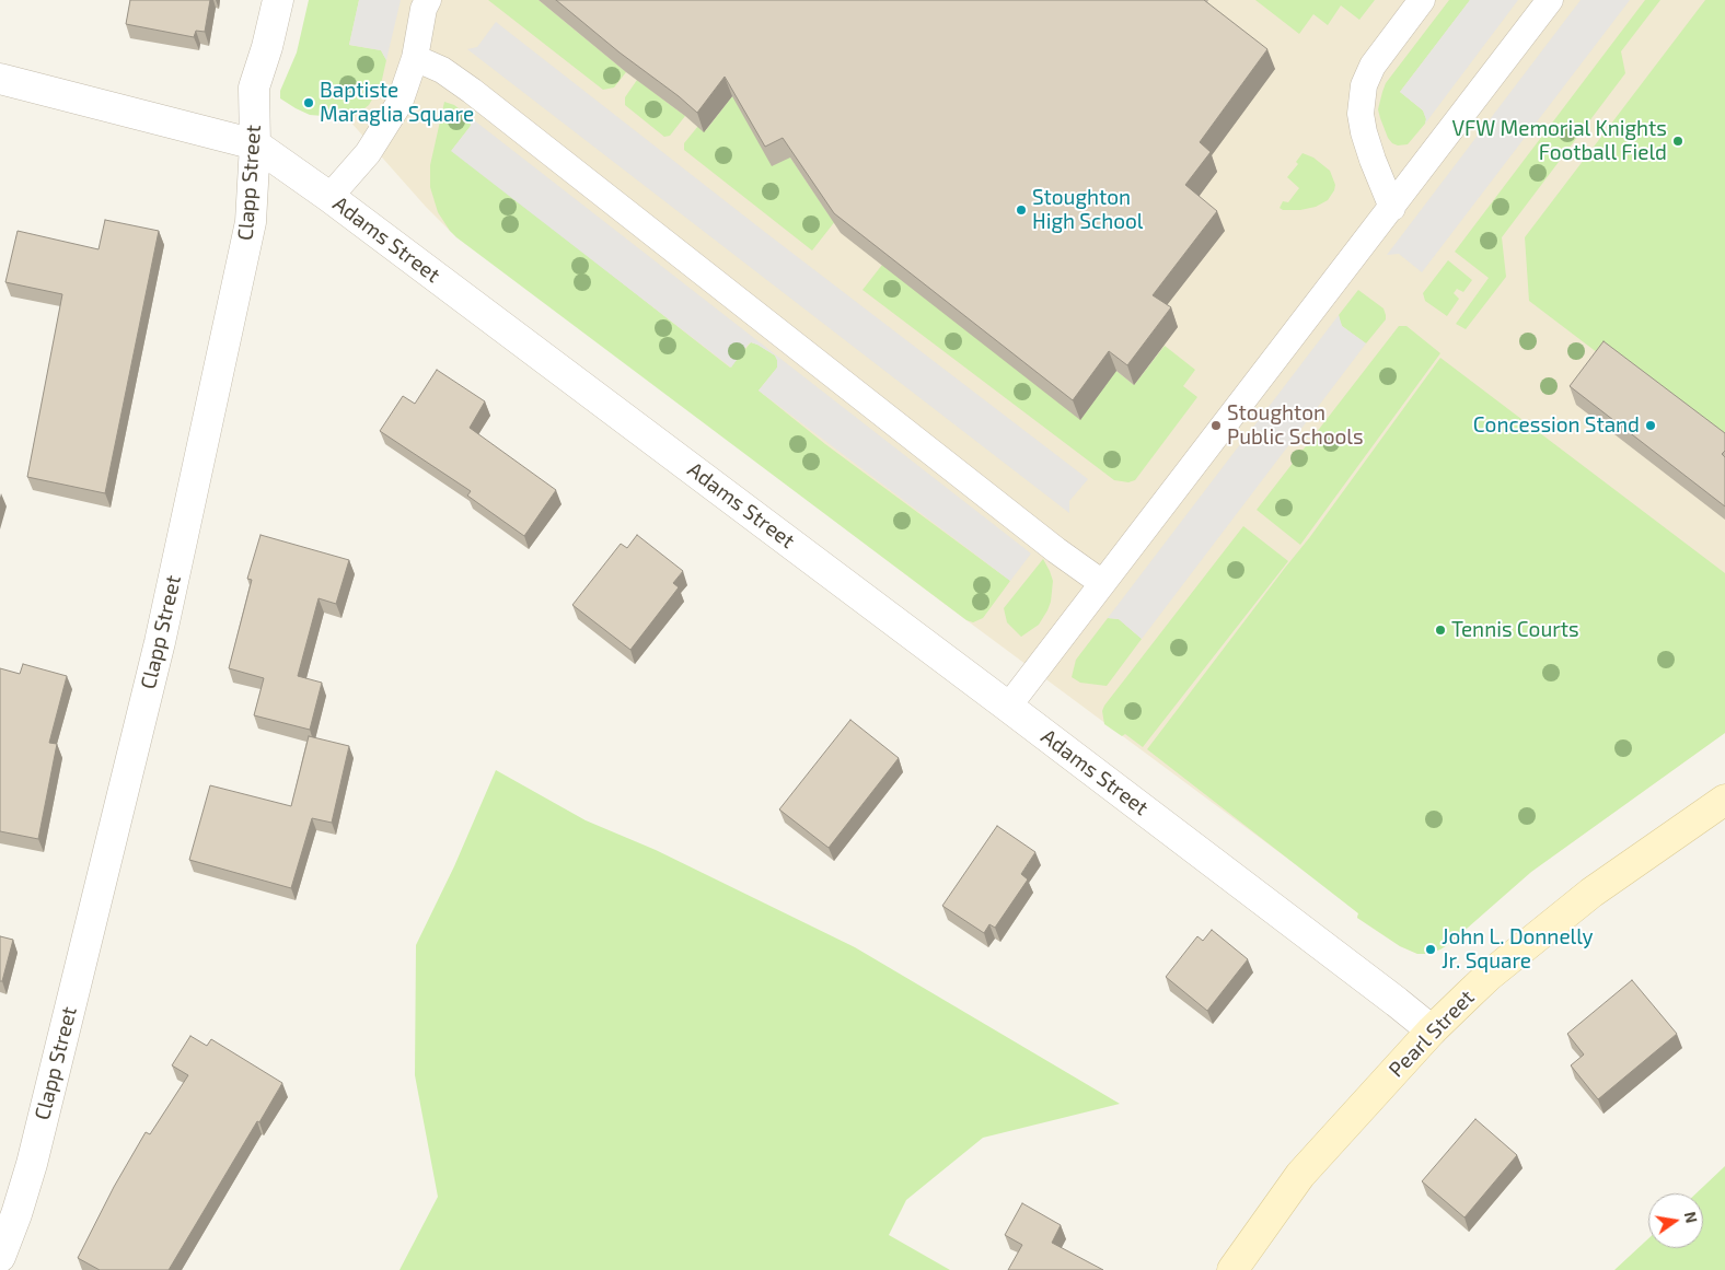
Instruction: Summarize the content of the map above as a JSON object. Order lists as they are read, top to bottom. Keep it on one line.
{"streets":{"main road":["Pearl Street"],"street":["Clapp Street","Adams Street"]},"crossings":[["Clapp Street","Adams Street"],["Adams Street","Pearl Street"]],"places":["Baptiste Maraglia Square","VFW Memorial Knights Football Field","Stoughton High School","Stoughton Public Schools","Concession Stand","Tennis Courts","John L. Donnelly Jr. Square"],"north":"right"}
